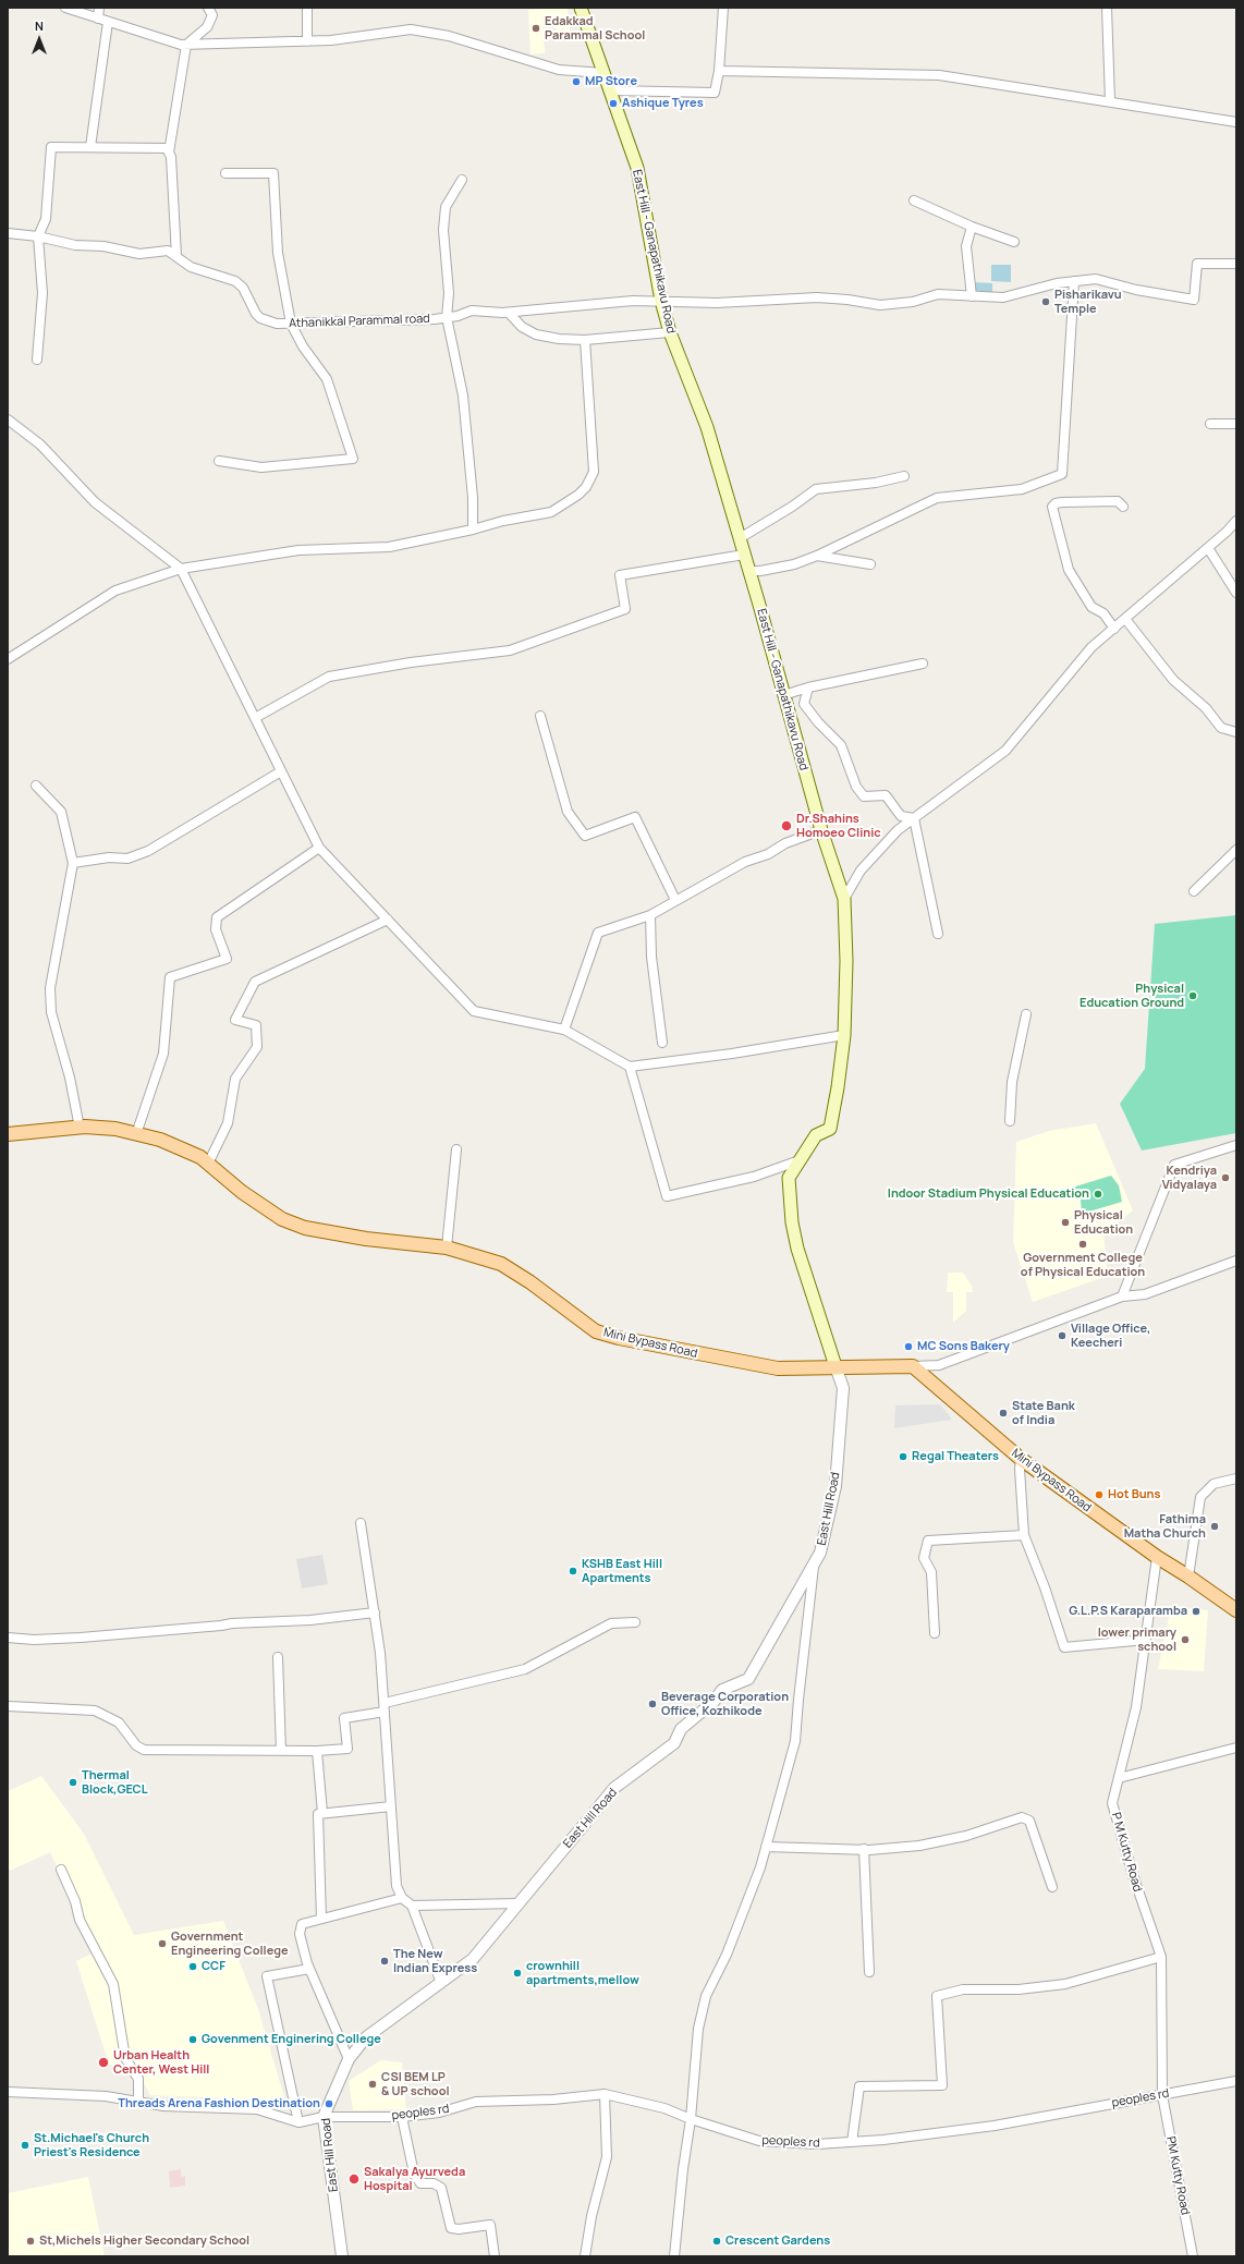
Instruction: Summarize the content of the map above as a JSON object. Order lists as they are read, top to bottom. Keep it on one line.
{"streets":{"main road":["East Hill - Ganapathikavu Road","Mini Bypass Road"],"street":["Athanikkal Parammal road","East Hill Road","P M Kutty Road","peoples rd","PM Kutty Road"]},"crossings":[["East Hill - Ganapathikavu Road","Athanikkal Parammal road"],["East Hill - Ganapathikavu Road","Mini Bypass Road"],["East Hill - Ganapathikavu Road","East Hill Road"],["Mini Bypass Road","East Hill Road"],["Mini Bypass Road","P M Kutty Road"],["East Hill Road","peoples rd"],["P M Kutty Road","peoples rd"],["P M Kutty Road","PM Kutty Road"],["peoples rd","PM Kutty Road"]],"places":["Edakkad Parammal School","MP Store","Ashique Tyres","Pisharikavu Temple","Dr.Shahins Homoeo Clinic","Physical Education Ground","Kendriya Vidyalaya","Indoor Stadium Physical Education","Physical Education","Government College of Physical Education","Village Office, Keecheri","MC Sons Bakery","State Bank of India","Regal Theaters","Hot Buns","Fathima Matha Church","KSHB East Hill Apartments","G.L.P.S Karaparamba","lower primary school","Beverage Corporation Office, Kozhikode","Thermal Block,GECL","Government Engineering College","The New Indian Express","CCF","crownhill apartments,mellow","Govenment Enginering College","Urban Health Center, West Hill","CSI BEM LP & UP school","Threads Arena Fashion Destination","St.Michael's Church Priest's Residence","Sakalya Ayurveda Hospital","St,Michels Higher Secondary School","Crescent Gardens"],"north":"top"}
